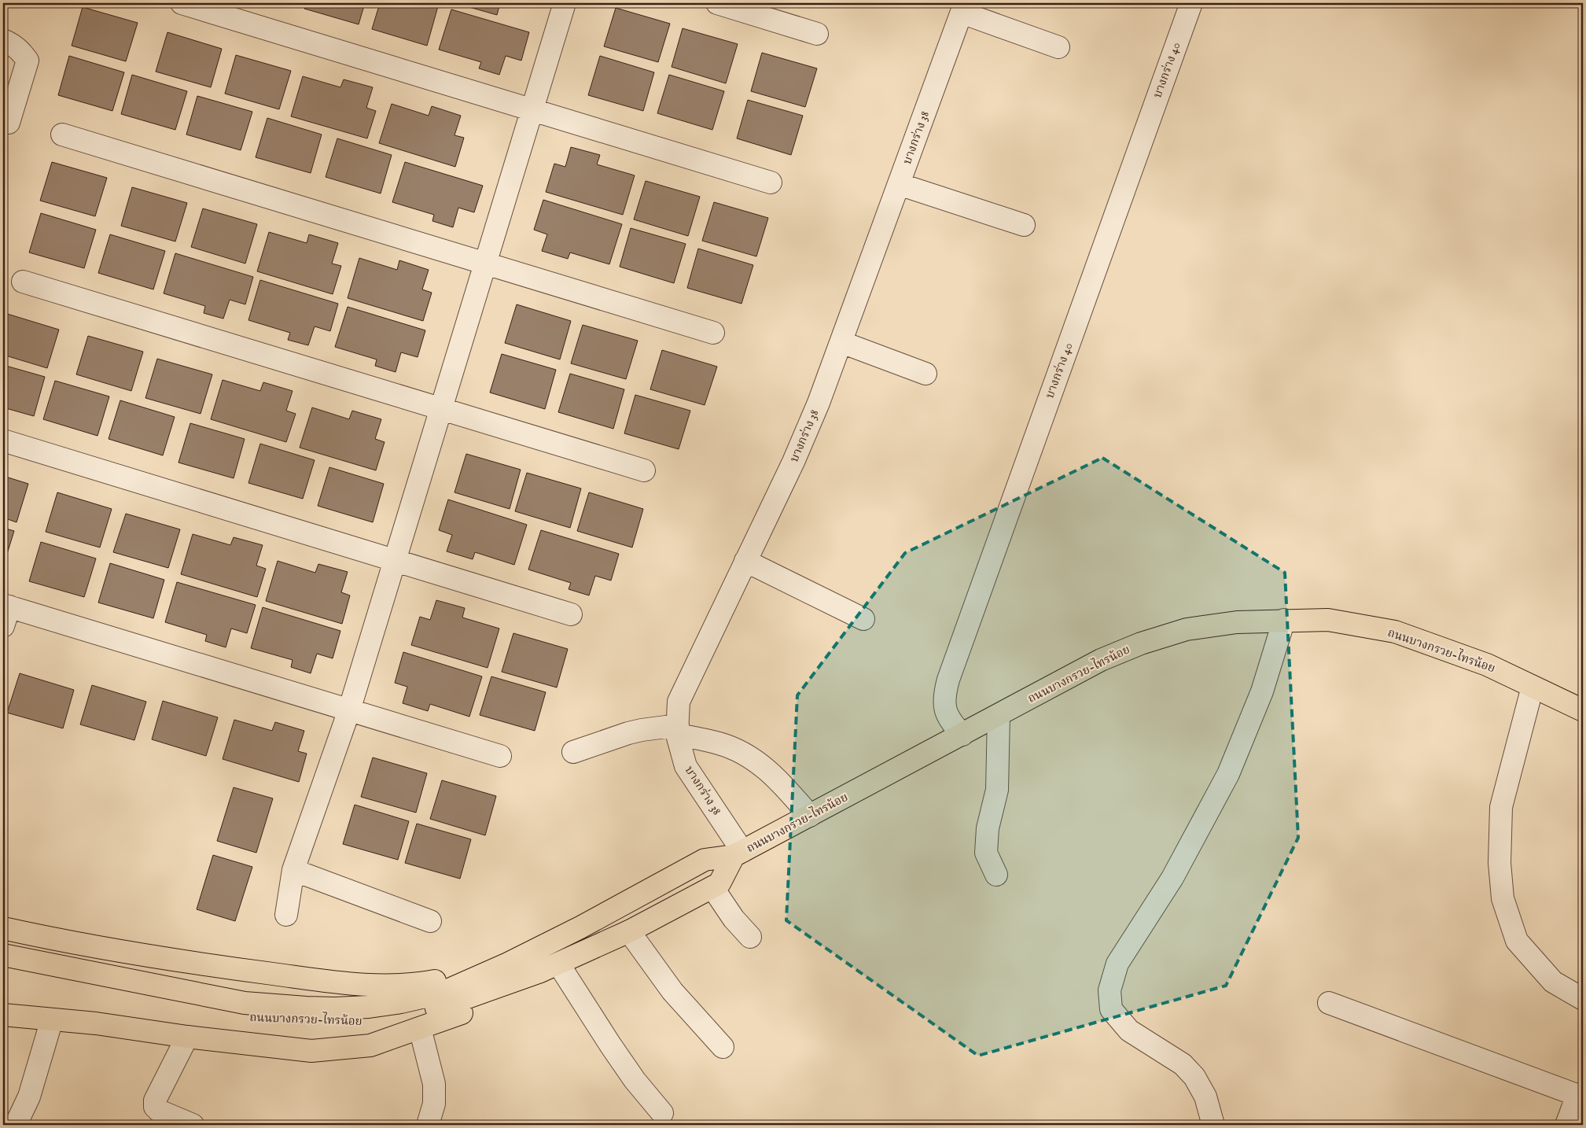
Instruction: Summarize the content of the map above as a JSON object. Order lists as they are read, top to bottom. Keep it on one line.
{"streets":{"main road":["ถนนบางกรวย-ไทรน้อย"],"street":["บางกร่าง 40","บางกร่าง 38"]},"crossings":[["บางกร่าง 40","ถนนบางกรวย-ไทรน้อย"],["บางกร่าง 38","ถนนบางกรวย-ไทรน้อย"]]}
